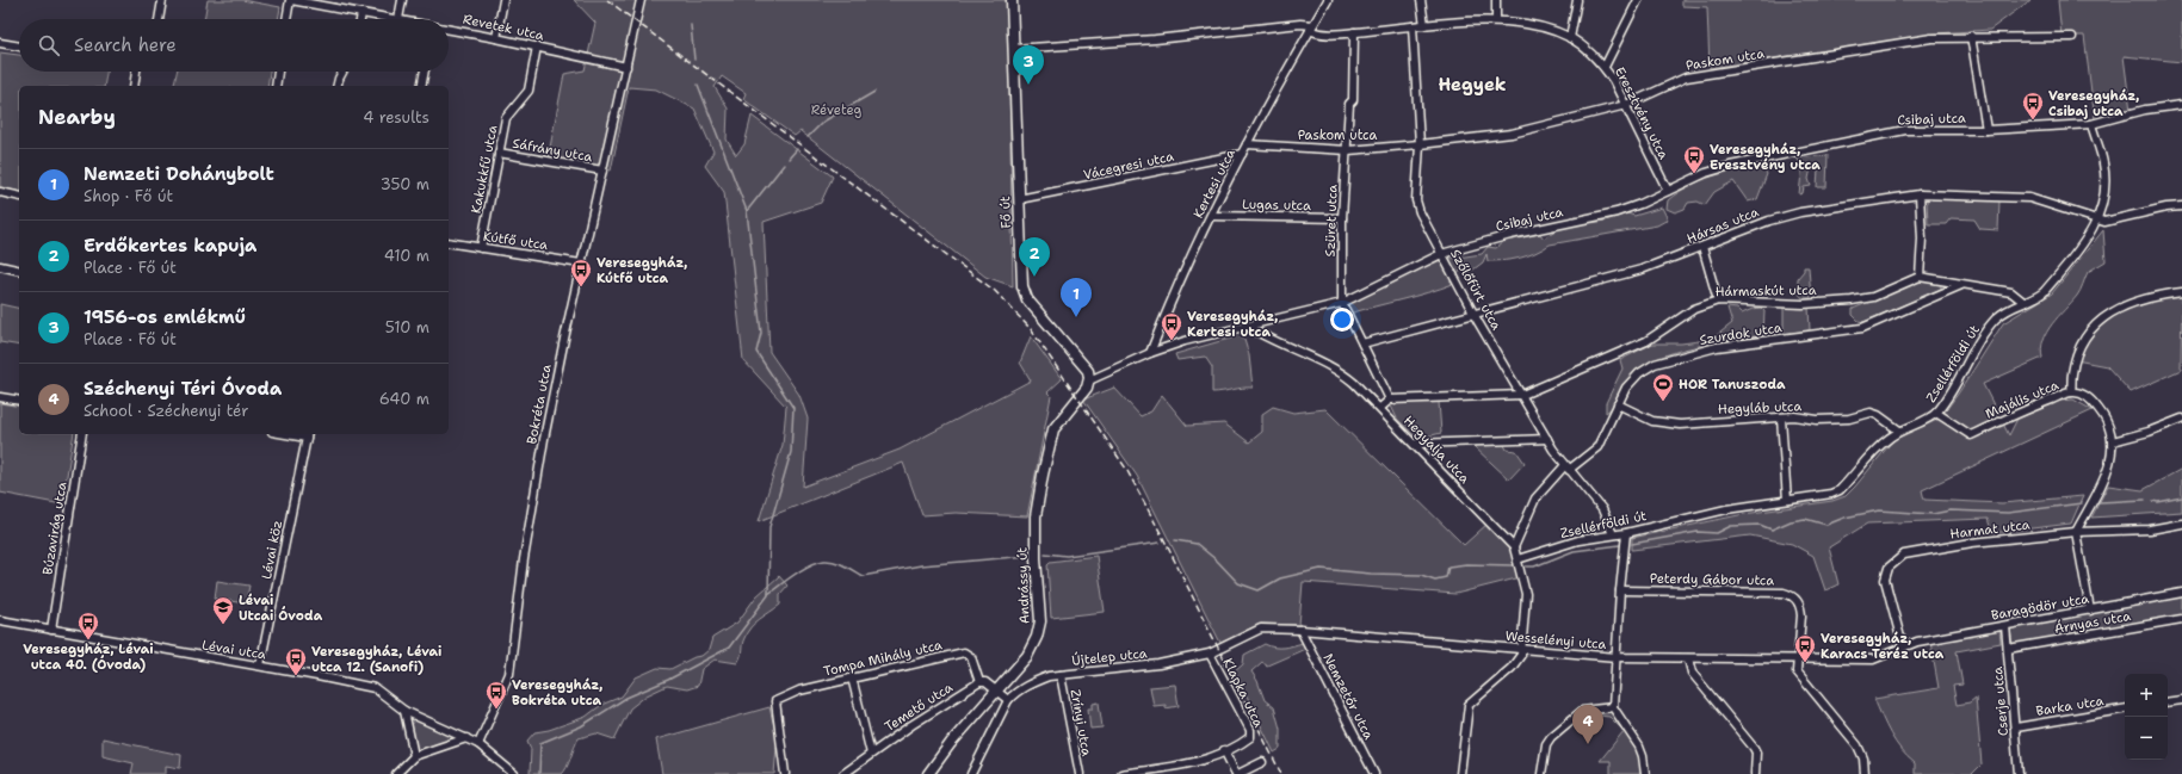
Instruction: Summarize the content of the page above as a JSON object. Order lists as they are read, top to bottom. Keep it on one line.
{"streets":{"main road":["Fő út","Andrássy út"],"street":["Revetek utca","Paskom utca","Eresztvény utca","Csibaj utca","Sáfrány utca","Vácegresi utca","Kakukkfű utca","Kertesi utca","Lugas utca","Szüret utca","Hársas utca","Kútfő utca","Szőlőfürt utca","Hármaskút utca","Szurdok utca","Zsellérföldi út","Majális utca","Bokréta utca","Hegyláb utca","Hegyalja utca","Búzavirág utca","Harmat utca","Lévai köz","Peterdy Gábor utca","Baragödör utca","Árnyas utca","Wesselényi utca","Lévai utca","Újtelep utca","Tompa Mihály utca","Klapka utca","Nemzetőr utca","Cserje utca","Barka utca","Temető utca","Zrínyi utca"]},"crossings":[["Revetek utca","Kakukkfű utca"],["Revetek utca","Bokréta utca"],["Paskom utca","Eresztvény utca"],["Paskom utca","Csibaj utca"],["Paskom utca","Kertesi utca"],["Paskom utca","Szüret utca"],["Paskom utca","Szőlőfürt utca"],["Eresztvény utca","Csibaj utca"],["Eresztvény utca","Kertesi utca"],["Eresztvény utca","Szüret utca"],["Eresztvény utca","Szőlőfürt utca"],["Csibaj utca","Kertesi utca"],["Csibaj utca","Fő út"],["Csibaj utca","Szüret utca"],["Csibaj utca","Szőlőfürt utca"],["Csibaj utca","Zsellérföldi út"],["Csibaj utca","Hegyalja utca"],["Csibaj utca","Andrássy út"],["Sáfrány utca","Kakukkfű utca"],["Sáfrány utca","Bokréta utca"],["Vácegresi utca","Kertesi utca"],["Vácegresi utca","Fő út"],["Kakukkfű utca","Kútfő utca"],["Kertesi utca","Lugas utca"],["Lugas utca","Szüret utca"],["Fő út","Andrássy út"],["Szüret utca","Hársas utca"],["Szüret utca","Hármaskút utca"],["Hársas utca","Szőlőfürt utca"],["Hársas utca","Zsellérföldi út"],["Kútfő utca","Bokréta utca"],["Szőlőfürt utca","Hármaskút utca"],["Szőlőfürt utca","Szurdok utca"],["Szőlőfürt utca","Zsellérföldi út"],["Szurdok utca","Hegyláb utca"],["Szurdok utca","Hegyalja utca"],["Zsellérföldi út","Majális utca"],["Zsellérföldi út","Hegyláb utca"],["Zsellérföldi út","Hegyalja utca"],["Majális utca","Harmat utca"],["Bokréta utca","Lévai utca"],["Hegyalja utca","Wesselényi utca"],["Búzavirág utca","Lévai utca"],["Harmat utca","Baragödör utca"],["Harmat utca","Wesselényi utca"],["Lévai köz","Lévai utca"],["Peterdy Gábor utca","Wesselényi utca"],["Baragödör utca","Wesselényi utca"],["Baragödör utca","Cserje utca"],["Árnyas utca","Cserje utca"],["Wesselényi utca","Újtelep utca"],["Wesselényi utca","Klapka utca"],["Wesselényi utca","Nemzetőr utca"],["Újtelep utca","Klapka utca"],["Újtelep utca","Zrínyi utca"],["Tompa Mihály utca","Temető utca"],["Cserje utca","Barka utca"]],"districts":["Hegyek"],"parks":["Réveteg"],"places":{"bus stop":["Veresegyház, Csibaj utca","Veresegyház, Eresztvény utca","Veresegyház, Kútfő utca","Veresegyház, Kertesi utca","Veresegyház, Lévai utca 40. (Óvoda)","Veresegyház, Karacs Teréz utca","Veresegyház, Lévai utca 12. (Sanofi)","Veresegyház, Bokréta utca"],"sports":["HOR Tanuszoda"],"school or university":["Lévai Utcai Óvoda"]},"page":{"search":"Search here","pins":["3","2","1","4"],"heading":["Nearby","4 results"],"list":[{"mark":"1","name":"Nemzeti Dohánybolt","note":"Shop · Fő út","value":"350 m"},{"mark":"2","name":"Erdőkertes kapuja","note":"Place · Fő út","value":"410 m"},{"mark":"3","name":"1956-os emlékmű","note":"Place · Fő út","value":"510 m"},{"mark":"4","name":"Széchenyi Téri Óvoda","note":"School · Széchenyi tér","value":"640 m"}],"map_buttons":["+","−"]}}
